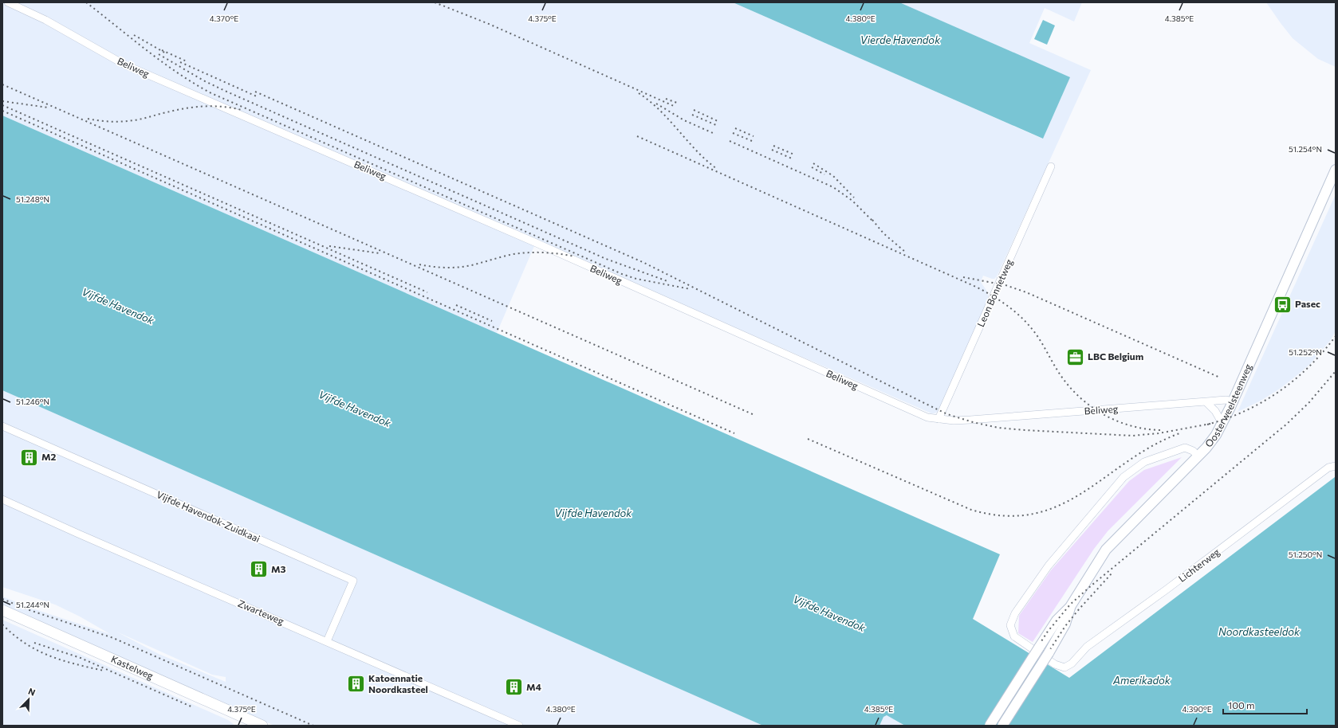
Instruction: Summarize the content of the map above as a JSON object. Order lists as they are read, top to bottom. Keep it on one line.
{"streets":{"main road":["Oosterweelsteenweg","Kastelweg"],"street":["Beliweg","Leon Bonnetweg","Vijfde Havendok-Zuidkaai","Lichterweg","Zwarteweg"]},"crossings":[["Beliweg","Leon Bonnetweg"],["Beliweg","Oosterweelsteenweg"],["Oosterweelsteenweg","Lichterweg"],["Vijfde Havendok-Zuidkaai","Zwarteweg"]],"water":["Vierde Havendok","Vijfde Havendok","Noordkasteeldok","Amerikadok"],"places":{"bus stop":["Pasec"],"office":["LBC Belgium"],"building":["M2","M3","Katoennatie Noordkasteel","M4"]},"scale_bar":"100 m","north":"top right","coordinates":["4.370°E","4.375°E","4.380°E","4.385°E","51.254°N","51.248°N","51.252°N","51.246°N","51.250°N","51.244°N","4.390°E"]}
